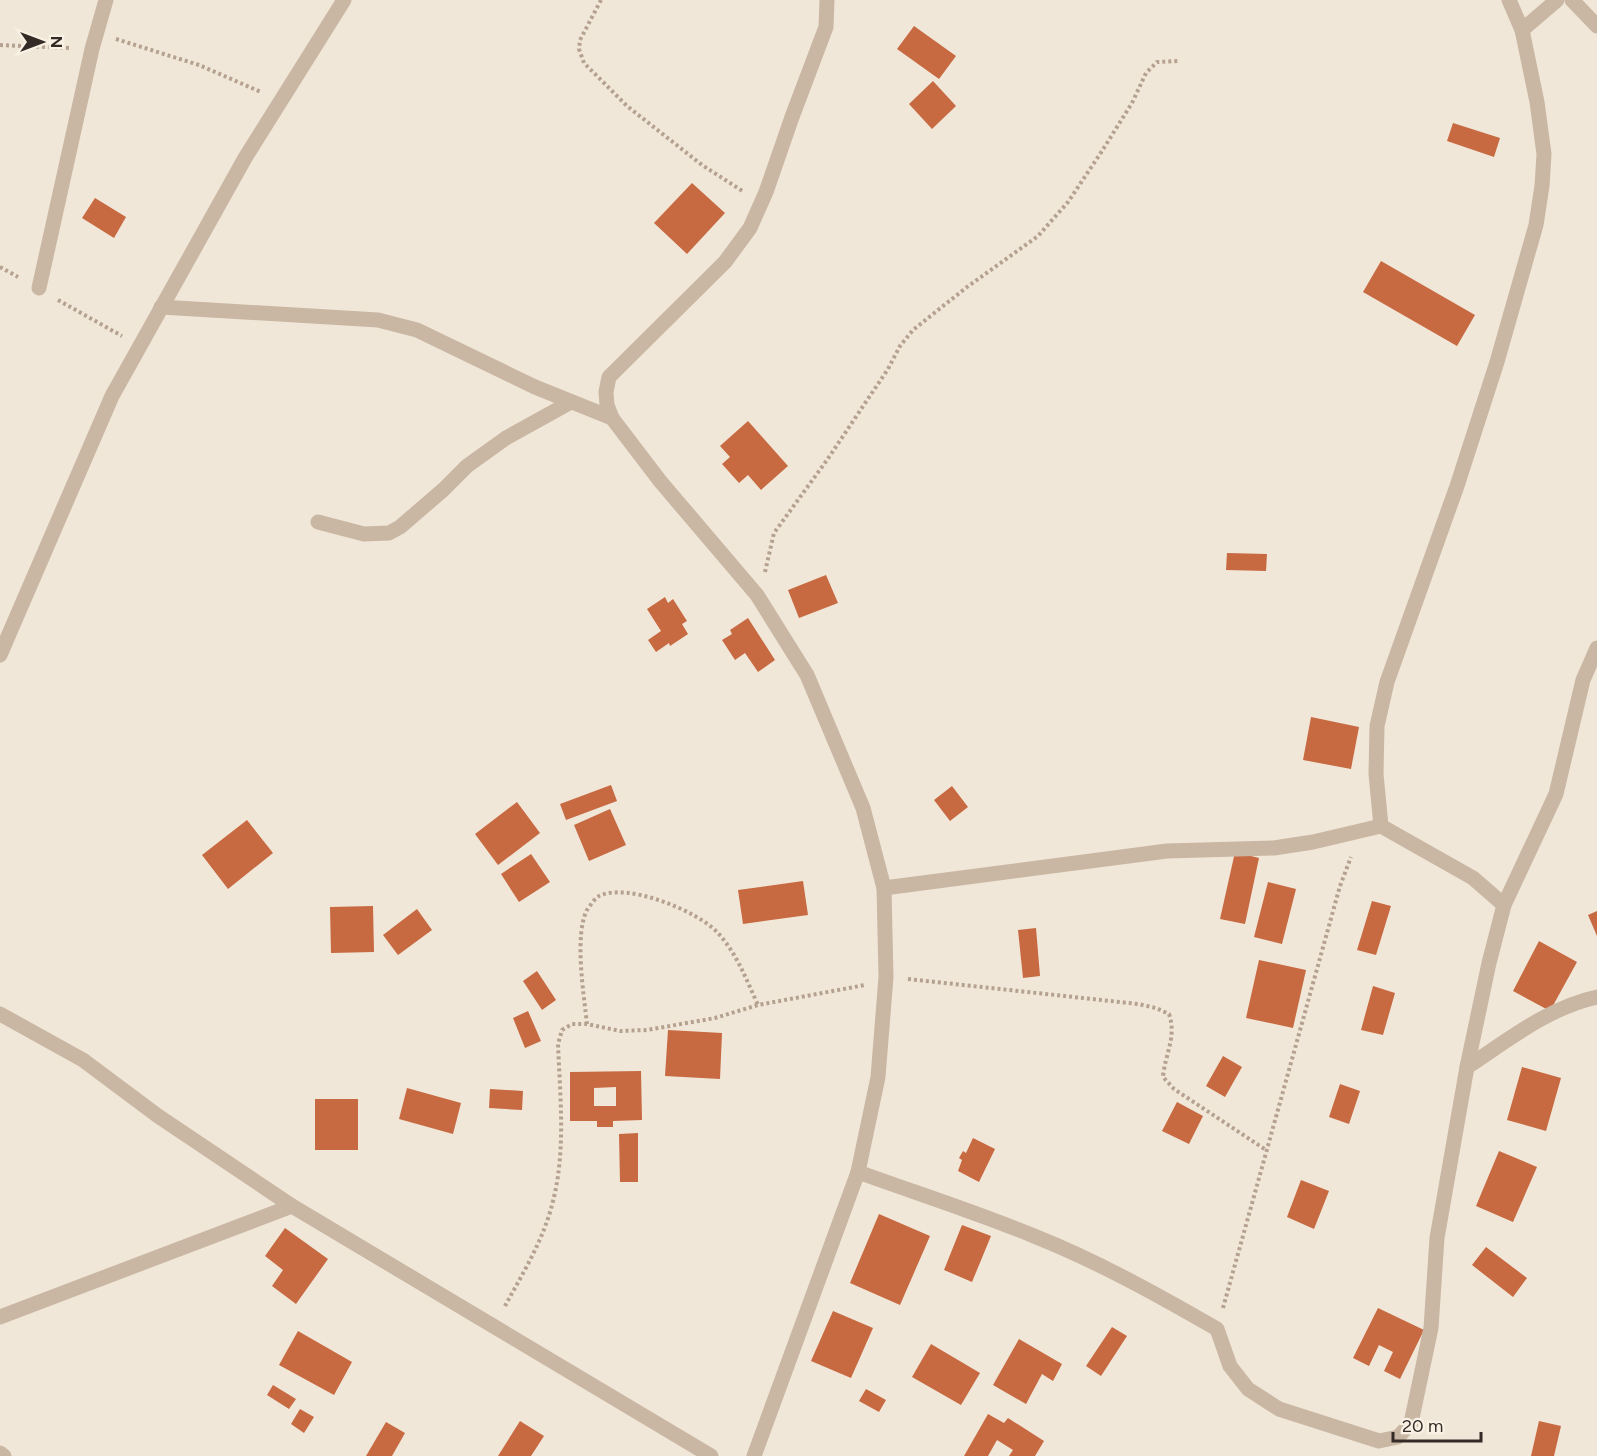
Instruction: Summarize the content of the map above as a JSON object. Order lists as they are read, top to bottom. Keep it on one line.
{"scale_bar":"20 m","north":"right"}
